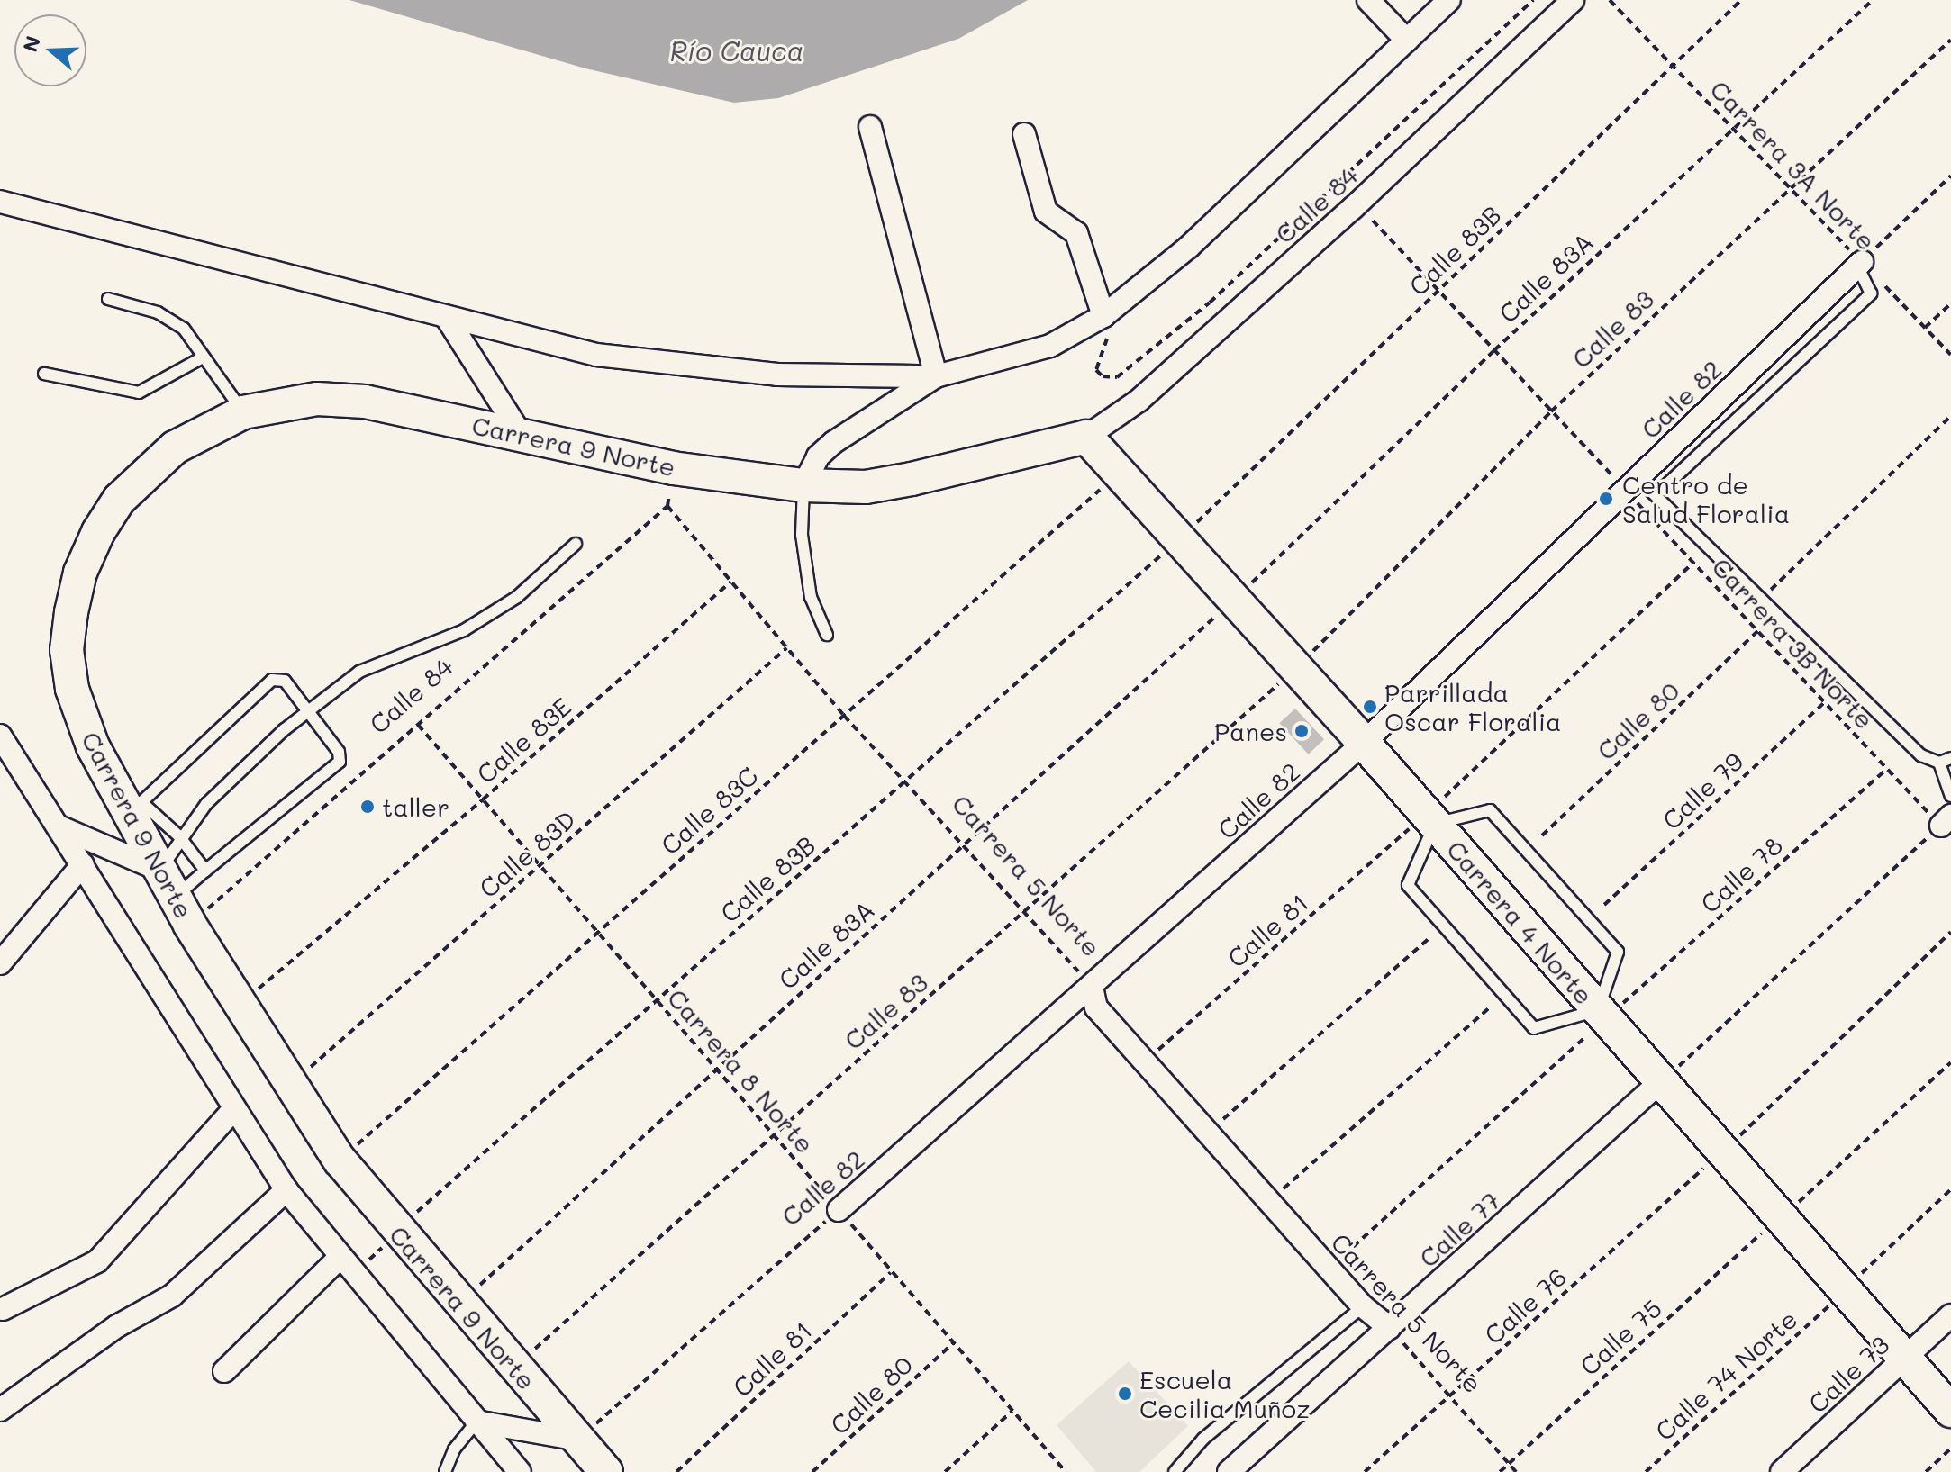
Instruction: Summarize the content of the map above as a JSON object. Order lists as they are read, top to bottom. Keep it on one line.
{"streets":{"street":["Calle 84","Calle 82","Carrera 9 Norte","Carrera 5 Norte","Carrera 4 Norte","Calle 77","Calle 73"],"path":["Carrera 3A Norte","Calle 83B","Calle 83A","Calle 83","Carrera 3B Norte","Calle 80","Calle 83E","Calle 79","Calle 83C","Calle 83D","Calle 78","Calle 81","Carrera 8 Norte","Calle 76","Calle 75","Calle 74 Norte"]},"crossings":[["Carrera 3A Norte","Calle 83B"],["Carrera 3A Norte","Calle 83A"],["Carrera 3A Norte","Calle 83"],["Carrera 3A Norte","Calle 82"],["Calle 84","Carrera 9 Norte"],["Calle 84","Carrera 5 Norte"],["Calle 84","Carrera 4 Norte"],["Calle 84","Carrera 8 Norte"],["Calle 83B","Carrera 9 Norte"],["Calle 83B","Carrera 3B Norte"],["Calle 83B","Carrera 5 Norte"],["Calle 83B","Carrera 8 Norte"],["Calle 83A","Carrera 9 Norte"],["Calle 83A","Carrera 3B Norte"],["Calle 83A","Carrera 5 Norte"],["Calle 83A","Carrera 8 Norte"],["Calle 83","Carrera 9 Norte"],["Calle 83","Carrera 3B Norte"],["Calle 83","Carrera 5 Norte"],["Calle 83","Carrera 8 Norte"],["Calle 82","Carrera 9 Norte"],["Calle 82","Carrera 3B Norte"],["Calle 82","Carrera 5 Norte"],["Calle 82","Carrera 4 Norte"],["Calle 82","Carrera 8 Norte"],["Carrera 9 Norte","Calle 83E"],["Carrera 9 Norte","Calle 83C"],["Carrera 9 Norte","Calle 83D"],["Carrera 9 Norte","Carrera 4 Norte"],["Carrera 3B Norte","Calle 80"],["Carrera 3B Norte","Calle 79"],["Carrera 3B Norte","Calle 78"],["Carrera 3B Norte","Calle 81"],["Calle 80","Carrera 8 Norte"],["Calle 83E","Carrera 5 Norte"],["Calle 83E","Carrera 8 Norte"],["Calle 83C","Carrera 5 Norte"],["Calle 83C","Carrera 8 Norte"],["Calle 83D","Carrera 5 Norte"],["Calle 83D","Carrera 8 Norte"],["Calle 78","Carrera 5 Norte"],["Calle 78","Carrera 4 Norte"],["Carrera 5 Norte","Calle 81"],["Carrera 5 Norte","Calle 77"],["Carrera 5 Norte","Calle 76"],["Carrera 5 Norte","Calle 75"],["Carrera 4 Norte","Calle 81"],["Carrera 4 Norte","Calle 77"],["Carrera 4 Norte","Calle 73"],["Calle 81","Carrera 8 Norte"]],"water":["Río Cauca"],"places":["Centro de Salud Floralia","Parrillada Oscar Floralia","Panes","taller","Escuela Cecilia Muñoz"],"north":"left"}
